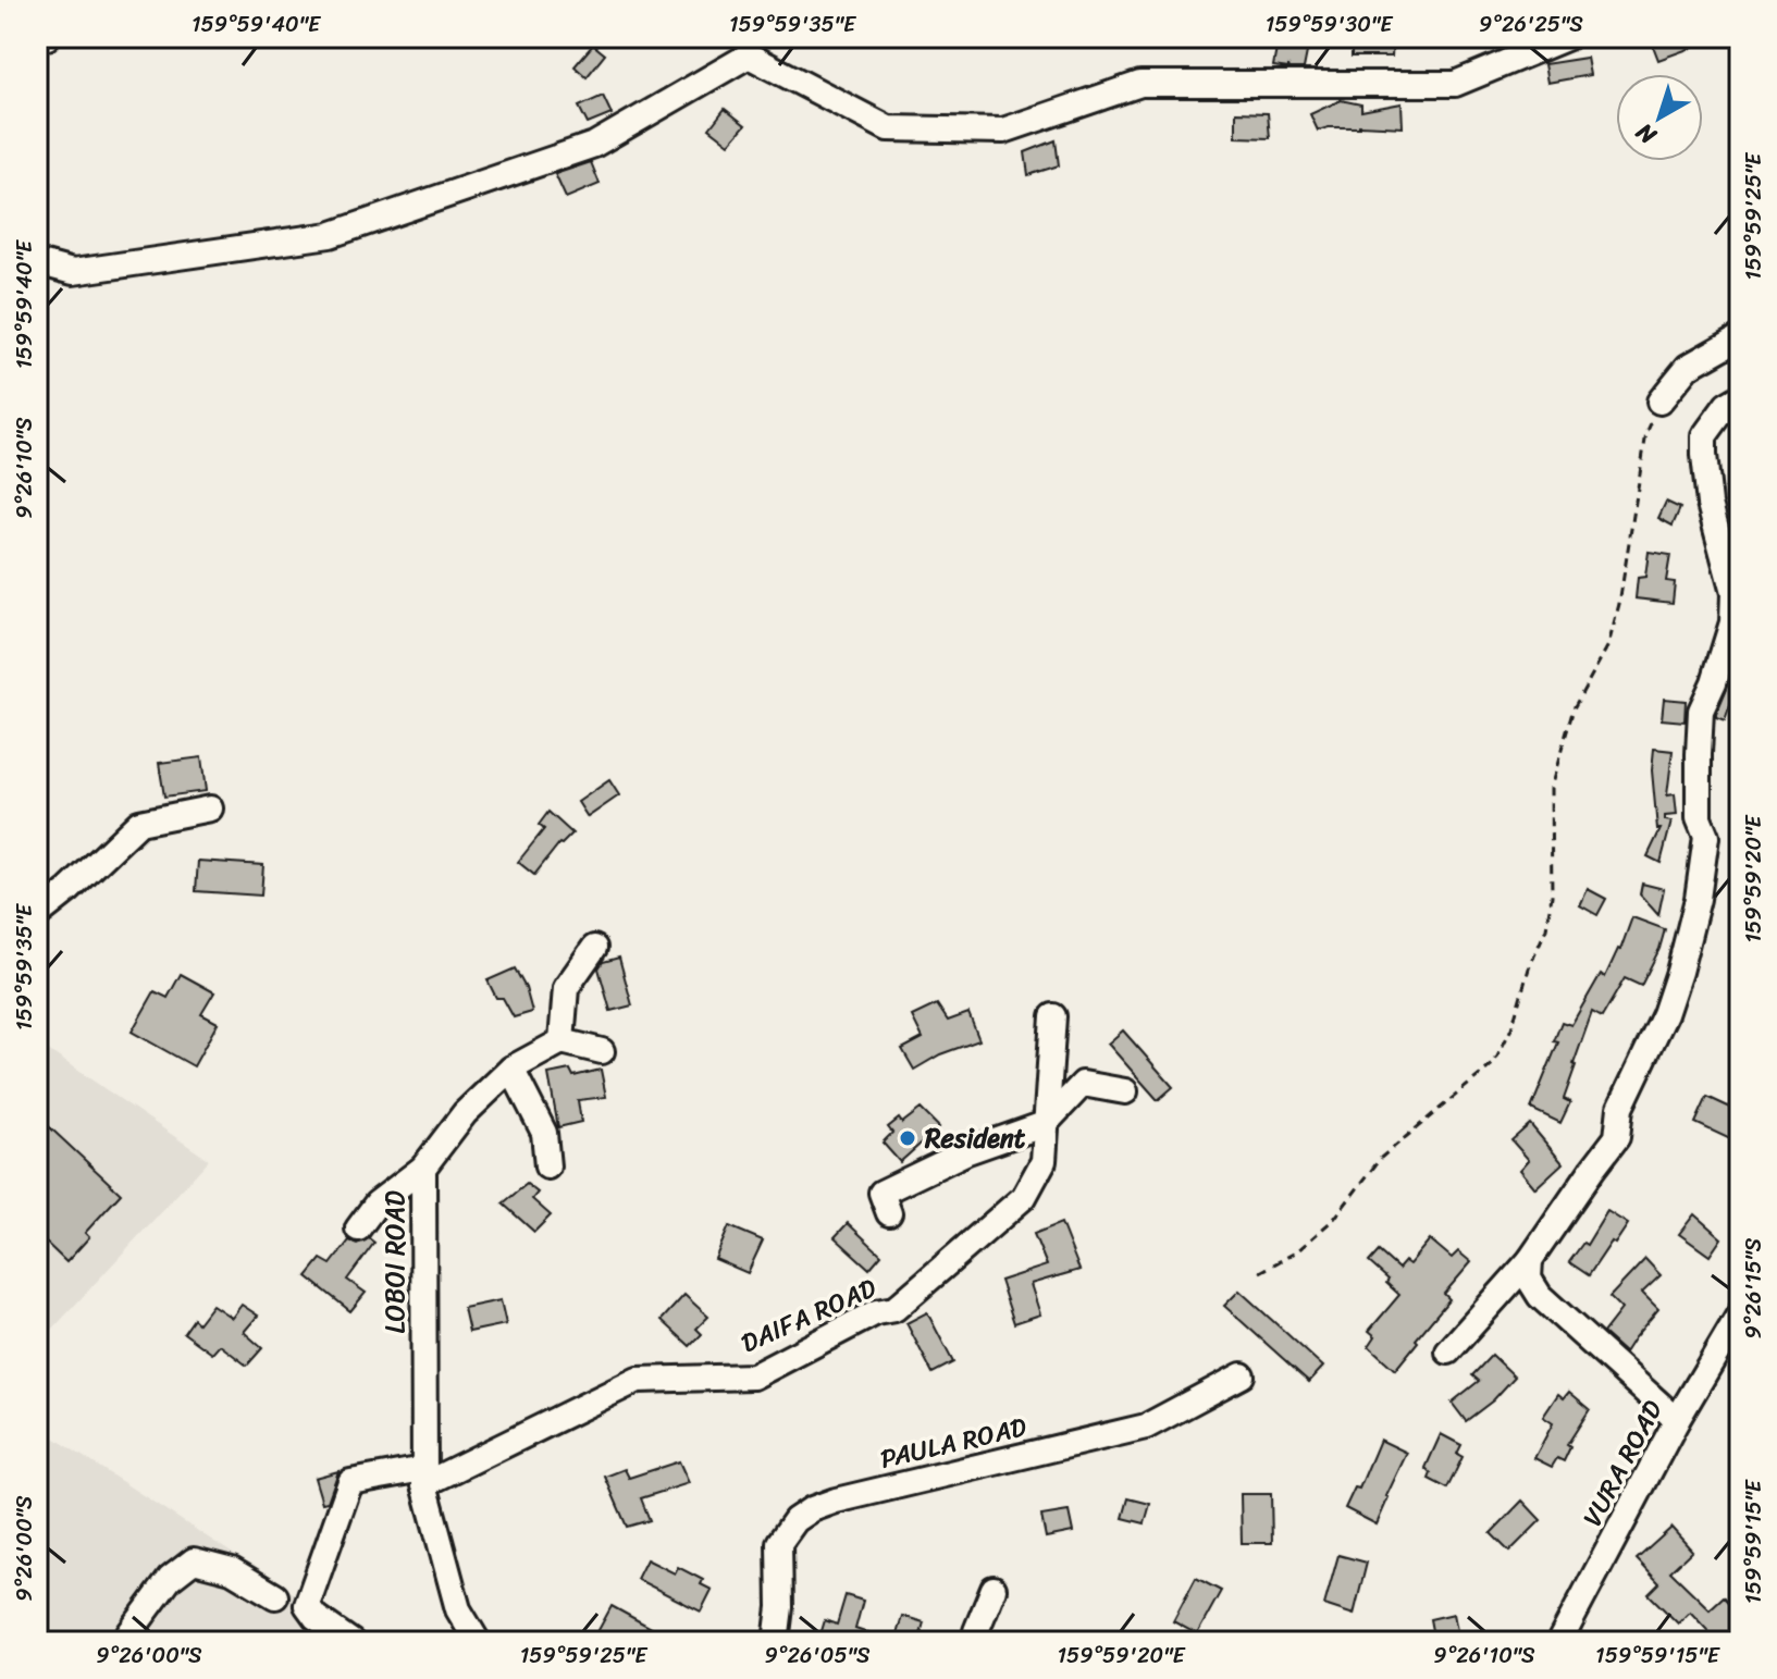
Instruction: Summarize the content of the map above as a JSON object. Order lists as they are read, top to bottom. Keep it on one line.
{"streets":{"street":["LOBOI ROAD","DAIFA ROAD","PAULA ROAD","VURA ROAD"]},"crossings":[["LOBOI ROAD","DAIFA ROAD"]],"places":["Resident"],"north":"bottom left","coordinates":["159°59'40\"E","159°59'35\"E","159°59'30\"E","9°26'25\"S","159°59'25\"E","9°26'10\"S","159°59'20\"E","9°26'15\"S","159°59'15\"E","9°26'00\"S","9°26'05\"S"]}
